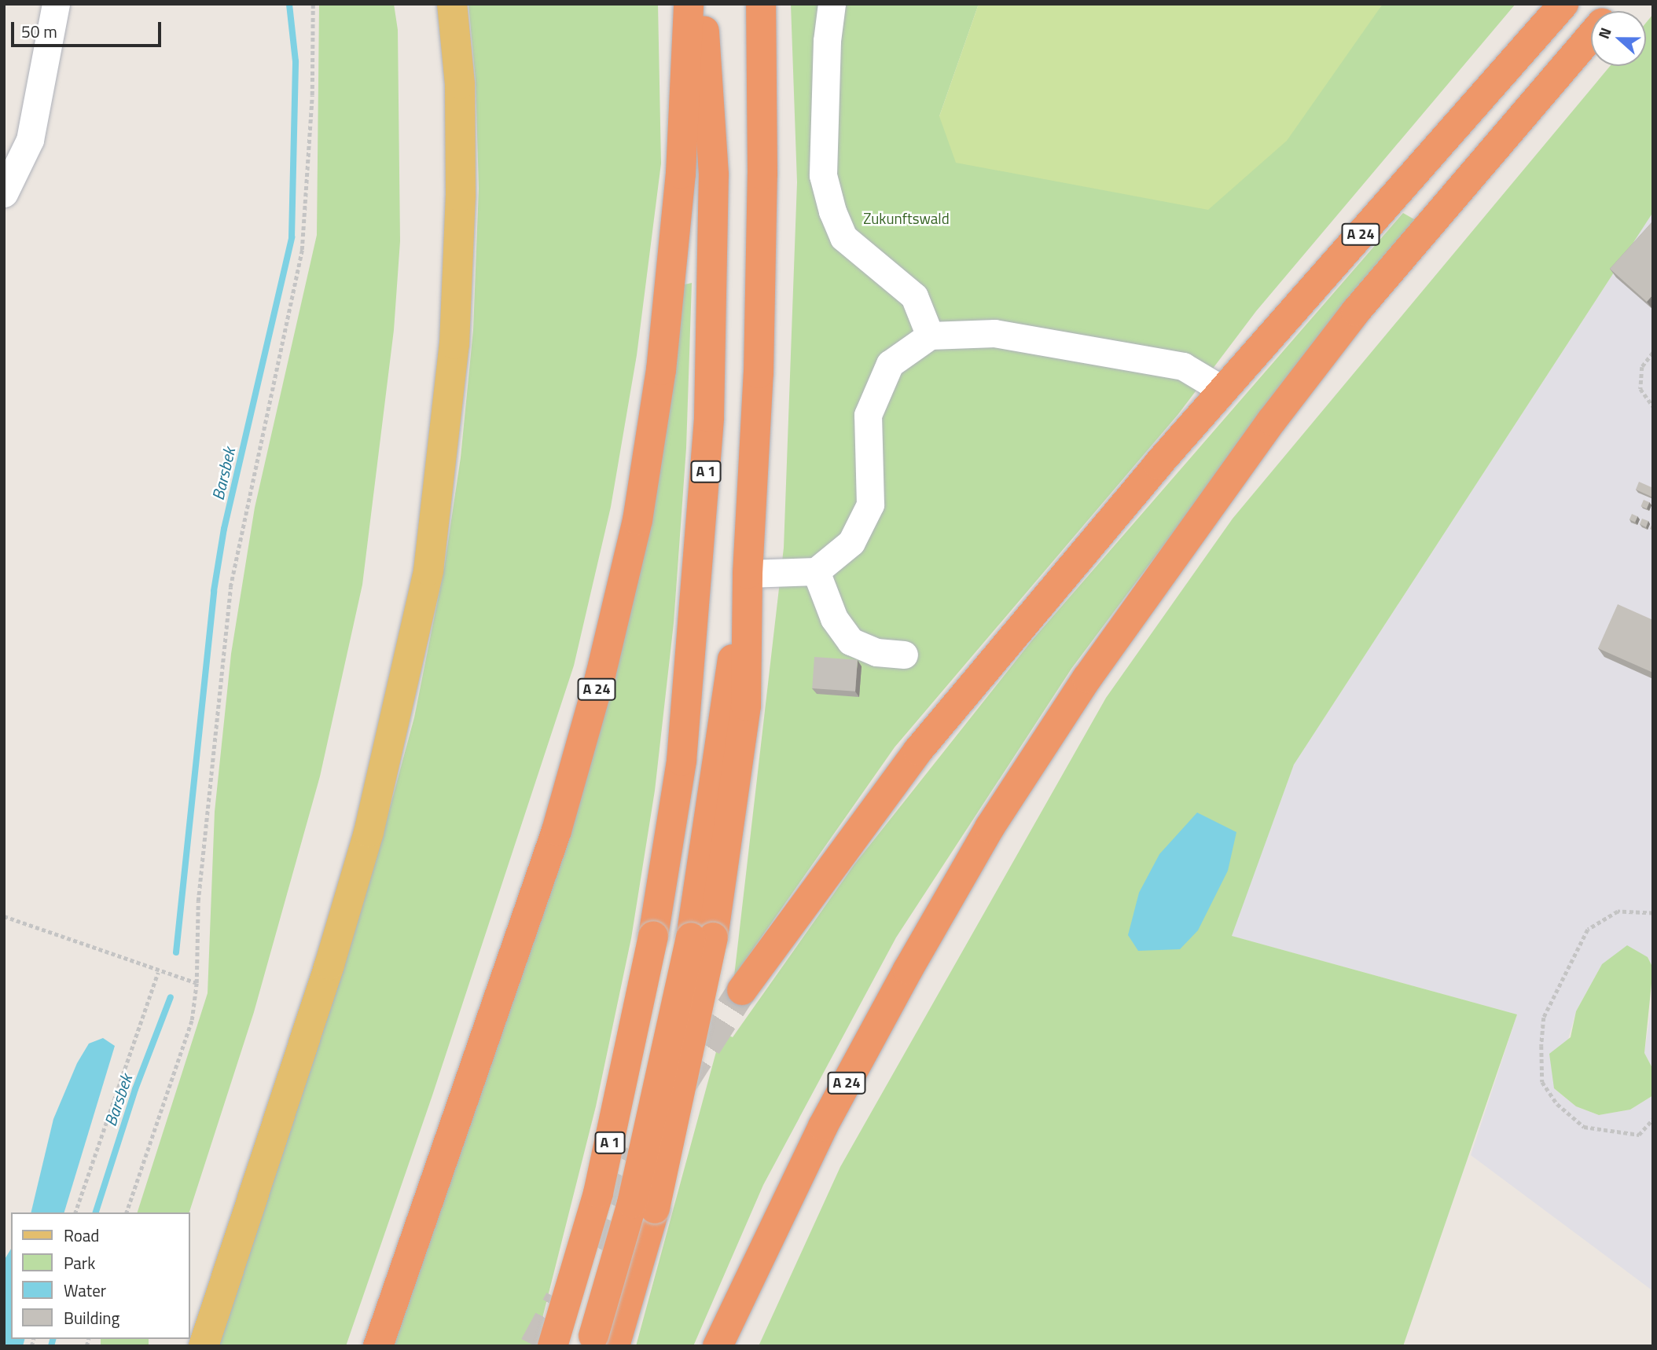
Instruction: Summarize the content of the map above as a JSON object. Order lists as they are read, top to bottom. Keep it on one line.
{"streets":{"highway":["A 24","A 1"]},"water":["Barsbek"],"parks":["Zukunftswald"],"legend":["Road","Park","Water","Building"],"scale_bar":"50 m","north":"left"}
